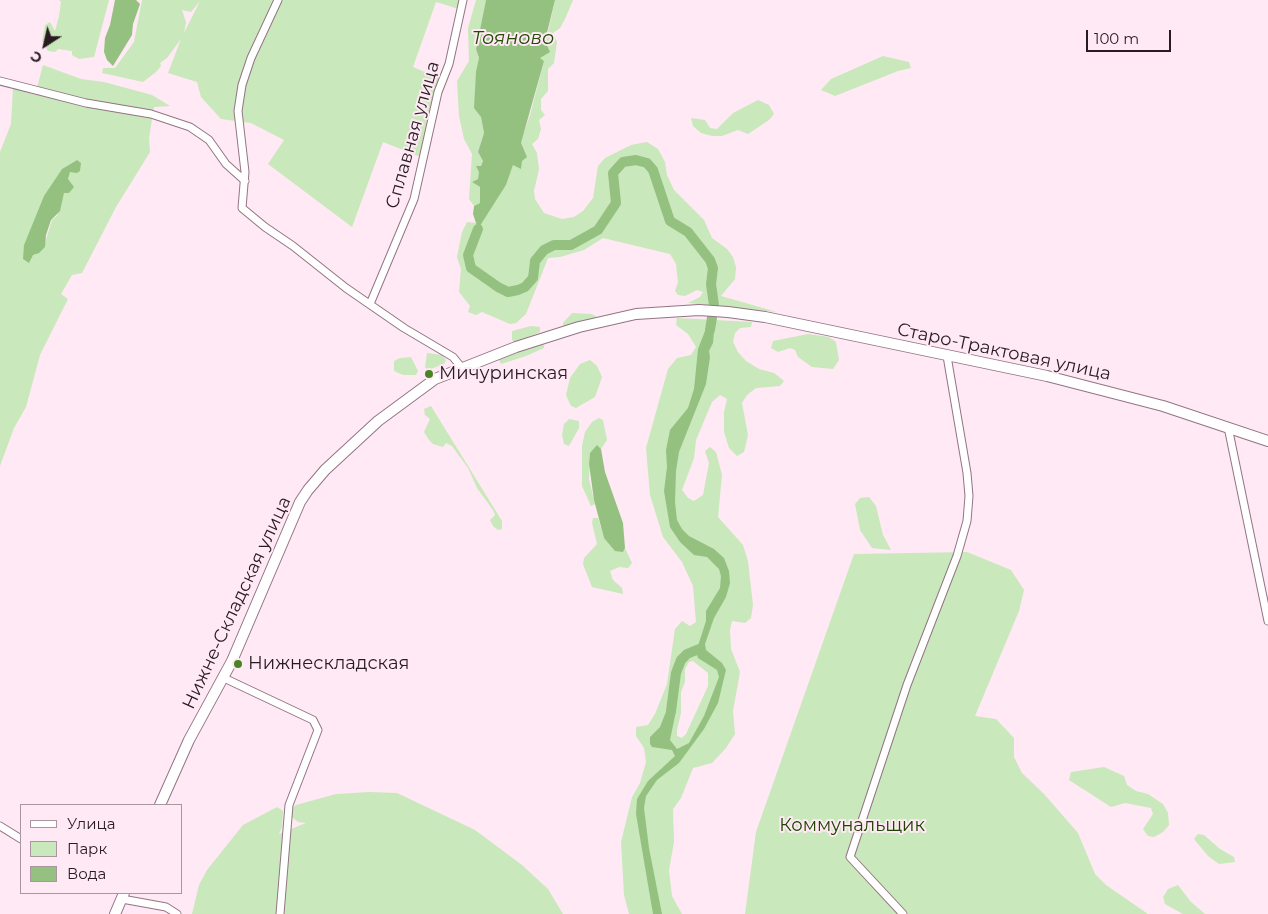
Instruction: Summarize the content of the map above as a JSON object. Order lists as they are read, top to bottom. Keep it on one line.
{"streets":{"street":["Сплавная улица","Старо-Трактовая улица","Нижне-Складская улица"]},"crossings":[["Старо-Трактовая улица","Нижне-Складская улица"]],"water":["Тояново"],"parks":["Коммунальщик"],"places":["Мичуринская","Нижнескладская"],"legend":["Улица","Парк","Вода"],"scale_bar":"100 m","north":"bottom left"}
